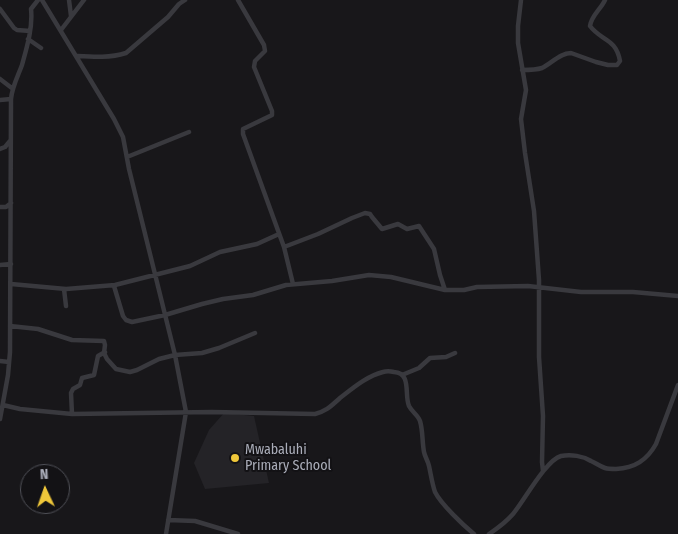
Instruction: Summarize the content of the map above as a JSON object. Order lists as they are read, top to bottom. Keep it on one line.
{"places":["Mwabaluhi Primary School"],"north":"top"}
